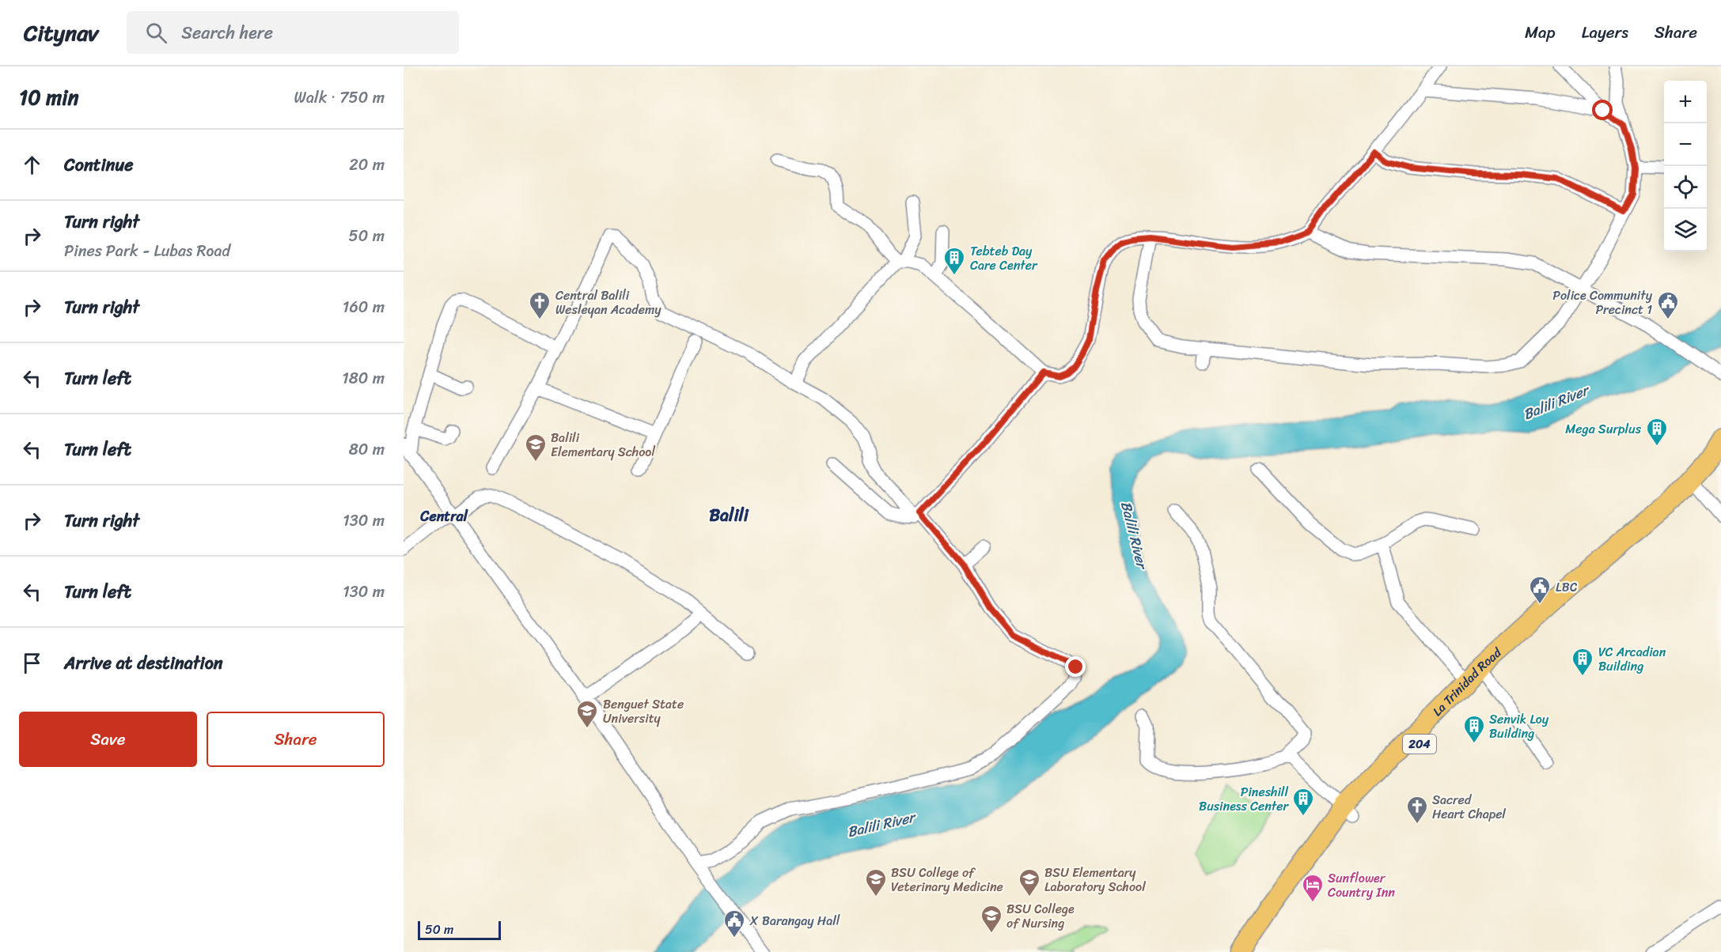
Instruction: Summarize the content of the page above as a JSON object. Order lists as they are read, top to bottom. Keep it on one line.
{"streets":{"highway":["La Trinidad Road","204"]},"districts":["Balili","Central"],"water":["Balili River"],"places":{"building":["Tebteb Day Care Center","Mega Surplus","VC Arcadian Building","Senvik Loy Building","Pineshill Business Center"],"church":["Central Balili Wesleyan Academy","Sacred Heart Chapel"],"public building":["Police Community Precinct 1","LBC","X Barangay Hall"],"school or university":["Balili Elementary School","Benguet State University","BSU College of Veterinary Medicine","BSU Elementary Laboratory School","BSU College of Nursing"],"hotel":["Sunflower Country Inn"]},"scale_bar":"50 m","page":{"header":"Citynav","search":"Search here","nav":["Map","Layers","Share"],"heading":["10 min","Walk · 750 m"],"map_buttons":["+","−"],"list":[["Continue","20 m"],["Turn right","Pines Park - Lubas Road","50 m"],["Turn right","160 m"],["Turn left","180 m"],["Turn left","80 m"],["Turn right","130 m"],["Turn left","130 m"],"Arrive at destination"],"buttons":["Save","Share"],"scale":"50 m"}}
